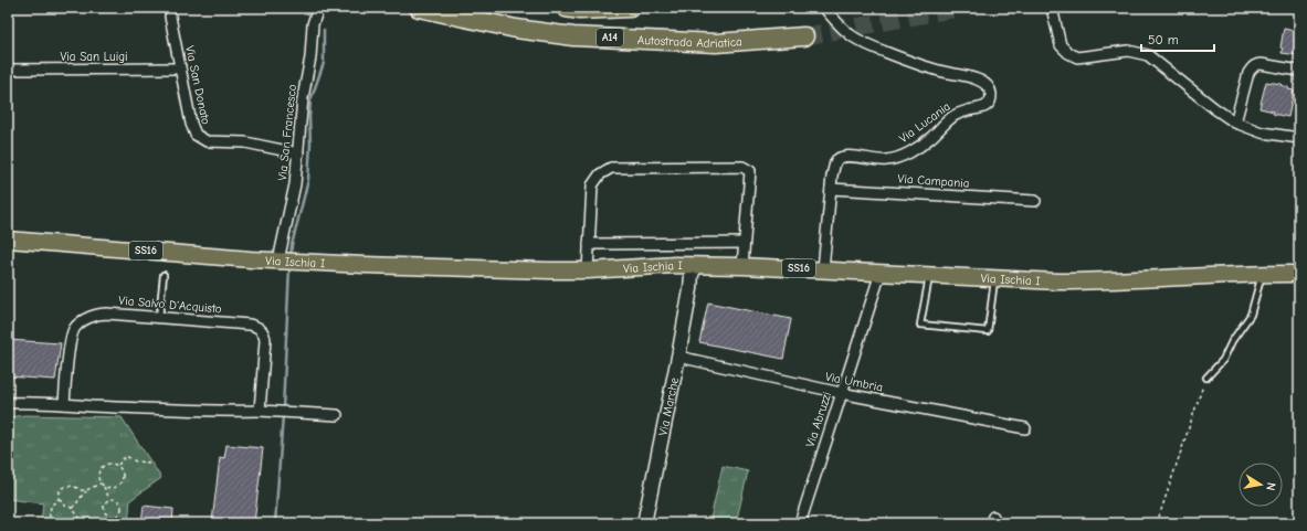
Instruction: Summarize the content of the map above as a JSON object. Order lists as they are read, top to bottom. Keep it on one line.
{"streets":{"highway":["A14","Autostrada Adriatica"],"main road":["SS16","Via Ischia I"],"street":["Via San Luigi","Via San Donato","Via Lucania","Via San Francesco","Via Campania","Via Salvo D'Acquisto","Via Umbria","Via Marche","Via Abruzzi"]},"crossings":[["Via San Luigi","Via San Donato"],["Via San Donato","Via San Francesco"],["Via Lucania","Via Campania"],["Via Lucania","Via Ischia I"],["Via San Francesco","Via Ischia I"],["Via Ischia I","Via Marche"],["Via Ischia I","Via Abruzzi"],["Via Umbria","Via Marche"],["Via Umbria","Via Abruzzi"]],"scale_bar":"50 m","north":"right"}
